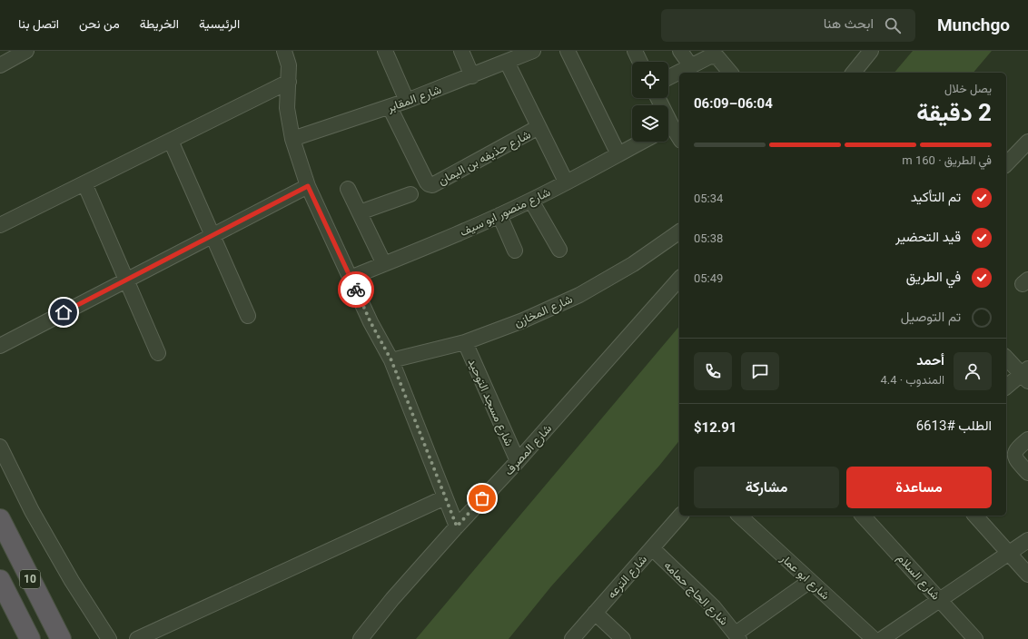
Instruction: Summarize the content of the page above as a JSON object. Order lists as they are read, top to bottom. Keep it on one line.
{"streets":{"highway":["10"],"street":["شارع المقابر","شارع حذيفه بن اليمان","شارع منصور ابو سيف","شارع المخازن","شارع مسجد التوحيد","شارع المصرف","شارع الترعه","شارع ابو عمار","شارع السلام","شارع الحاج حمامه"]},"crossings":[["شارع المقابر","شارع حذيفه بن اليمان"],["شارع المخازن","شارع مسجد التوحيد"],["شارع مسجد التوحيد","شارع المصرف"],["شارع الترعه","شارع الحاج حمامه"]],"page":{"header":"Munchgo","search":"ابحث هنا","nav":["الرئيسية","الخريطة","من نحن","اتصل بنا"],"heading":["2 دقيقة","يصل خلال","06:04–06:09"],"panel":["أحمد","المندوب · 4.4","الطلب #6613","$12.91"],"bar":"في الطريق · 160 m","list":[["تم التأكيد","05:34"],["قيد التحضير","05:38"],["في الطريق","05:49"],"تم التوصيل"],"buttons":["مساعدة","مشاركة"]}}
